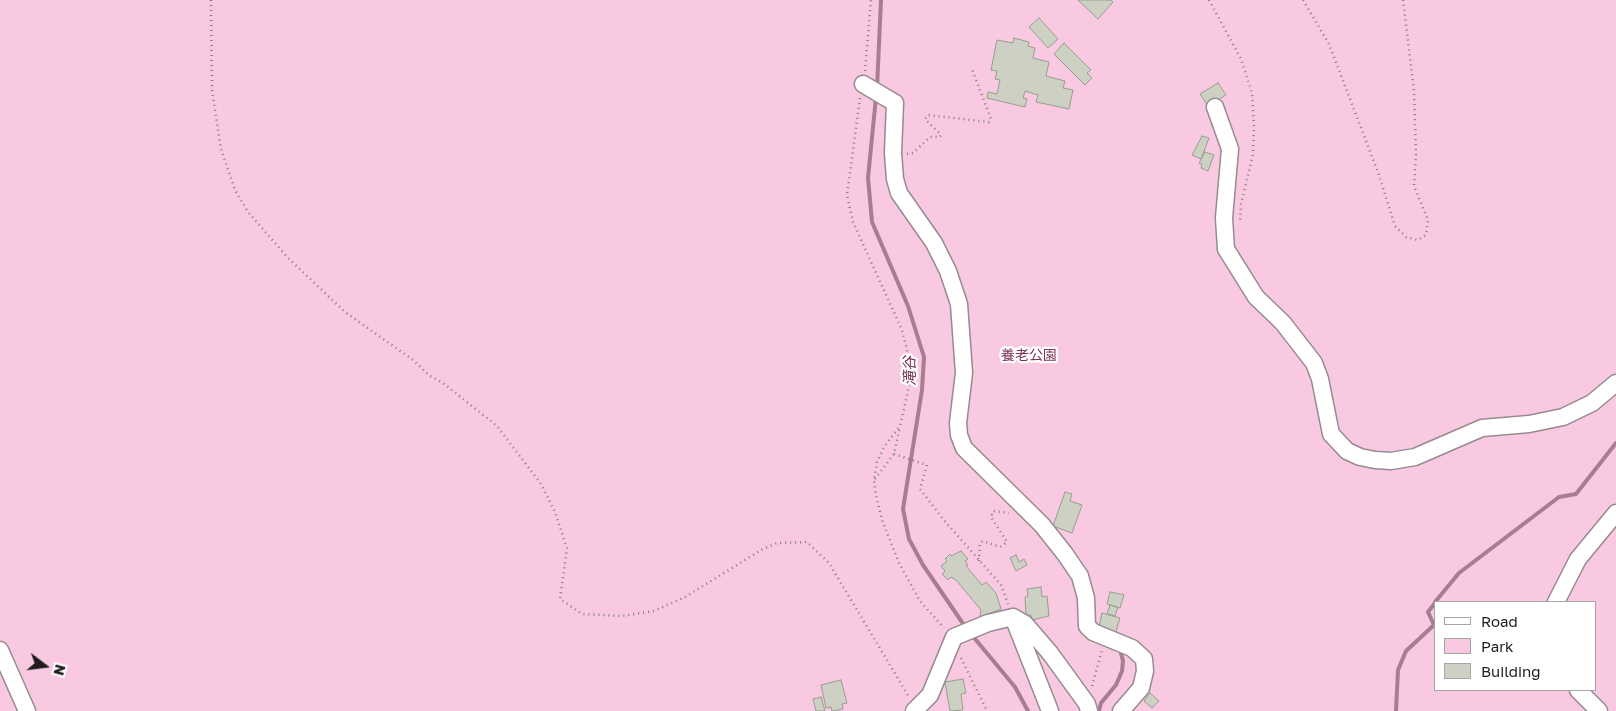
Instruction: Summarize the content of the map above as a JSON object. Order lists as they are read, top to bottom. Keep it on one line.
{"water":["滝谷"],"parks":["養老公園"],"legend":["Road","Park","Building"],"north":"right"}
